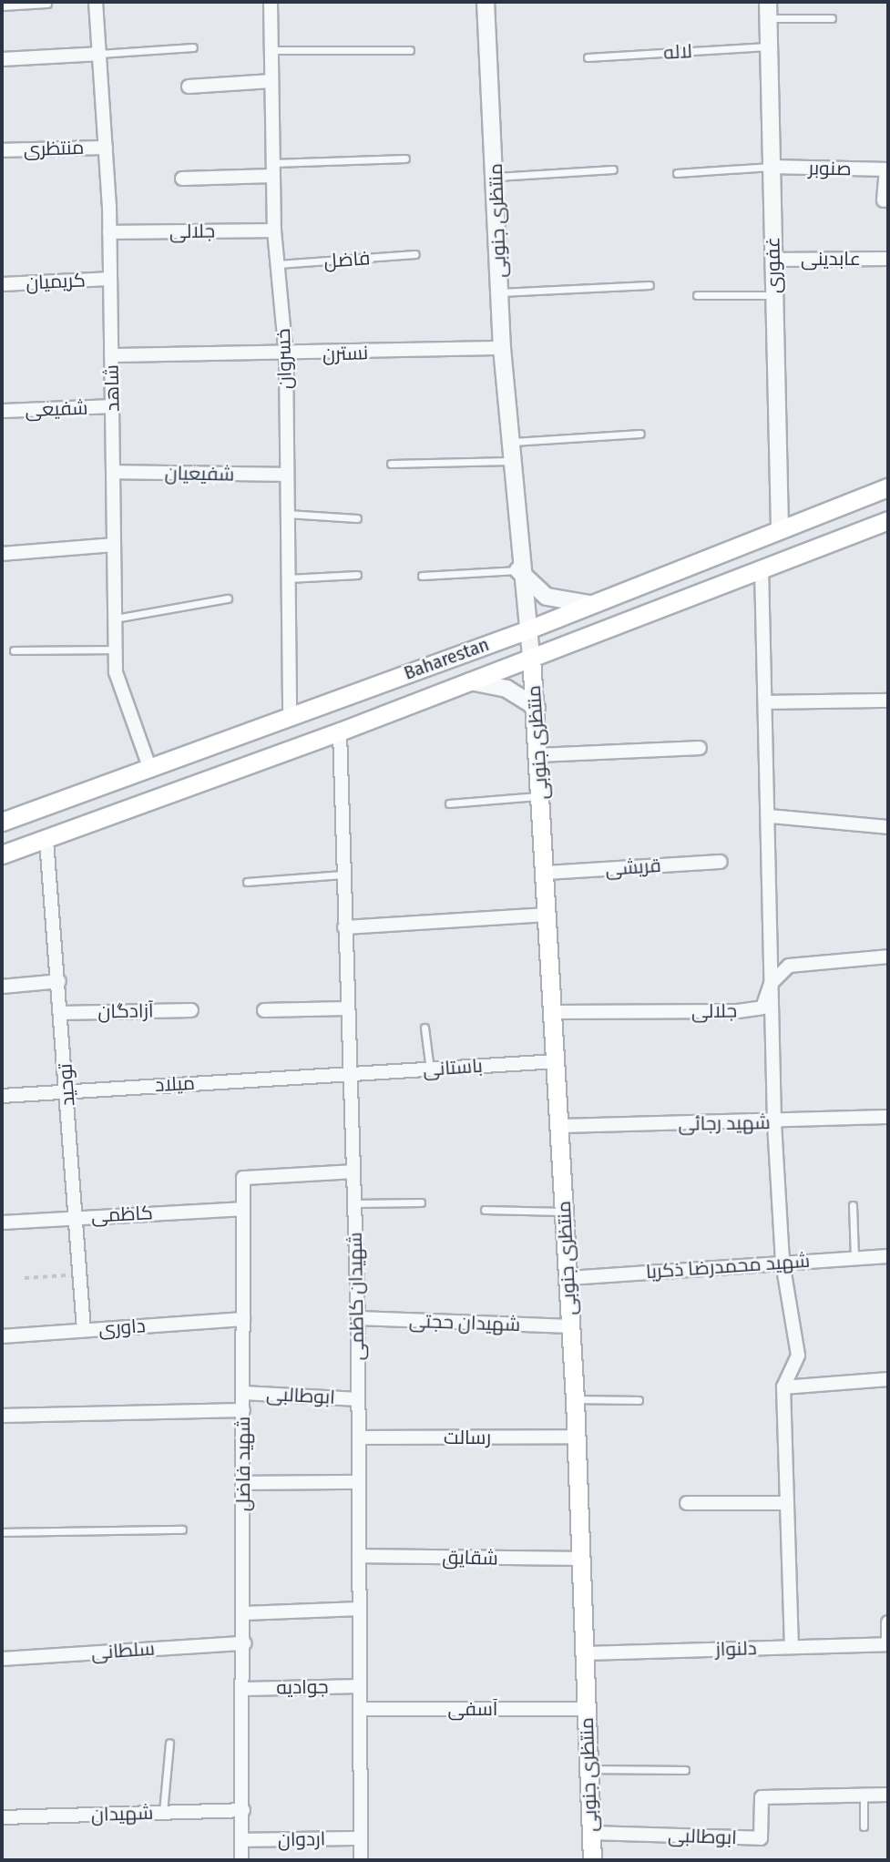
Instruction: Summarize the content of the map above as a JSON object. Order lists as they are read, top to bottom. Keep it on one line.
{"streets":{"main road":["منتظری جنوبی","Baharestan"],"street":["منتظری","صنوبر","جلالی","عابدینی","غفوری","کریمیان","نسترن","خسروان","شاهد","شفیعی","شفیعیان","قریشی","آزادگان","باستانی","میلاد","توحید","شهید رجائی","کاظمی","شهید محمدرضا ذکریا","شهیدان کاظمی","شهیدان حجتی","داوری","ابوطالبی","رسالت","شهید فاضل","شقایق","دلنواز","سلطانی","جوادیه","آسفی","شهیدان","اردوان"],"lane":["لاله","فاضل"]},"crossings":[["لاله","غفوری"],["منتظری","شاهد"],["صنوبر","غفوری"],["منتظری جنوبی","جلالی"],["منتظری جنوبی","نسترن"],["منتظری جنوبی","Baharestan"],["منتظری جنوبی","قریشی"],["منتظری جنوبی","باستانی"],["منتظری جنوبی","شهید رجائی"],["منتظری جنوبی","شهید محمدرضا ذکریا"],["منتظری جنوبی","شهیدان حجتی"],["منتظری جنوبی","ابوطالبی"],["منتظری جنوبی","رسالت"],["منتظری جنوبی","شقایق"],["منتظری جنوبی","دلنواز"],["منتظری جنوبی","آسفی"],["جلالی","خسروان"],["جلالی","شاهد"],["عابدینی","غفوری"],["فاضل","خسروان"],["غفوری","Baharestan"],["کریمیان","شاهد"],["نسترن","خسروان"],["نسترن","شاهد"],["خسروان","شفیعیان"],["خسروان","Baharestan"],["شاهد","شفیعی"],["شاهد","شفیعیان"],["شاهد","Baharestan"],["Baharestan","توحید"],["Baharestan","شهیدان کاظمی"],["آزادگان","توحید"],["باستانی","میلاد"],["باستانی","شهیدان کاظمی"],["میلاد","توحید"],["میلاد","شهیدان کاظمی"],["توحید","کاظمی"],["توحید","داوری"],["کاظمی","شهید فاضل"],["شهیدان کاظمی","شهیدان حجتی"],["شهیدان کاظمی","ابوطالبی"],["شهیدان کاظمی","رسالت"],["شهیدان کاظمی","شهید فاضل"],["شهیدان کاظمی","شقایق"],["شهیدان کاظمی","جوادیه"],["شهیدان کاظمی","آسفی"],["شهیدان کاظمی","اردوان"],["داوری","شهید فاضل"],["ابوطالبی","شهید فاضل"],["شهید فاضل","سلطانی"],["شهید فاضل","جوادیه"],["شهید فاضل","شهیدان"],["شهید فاضل","اردوان"]]}
